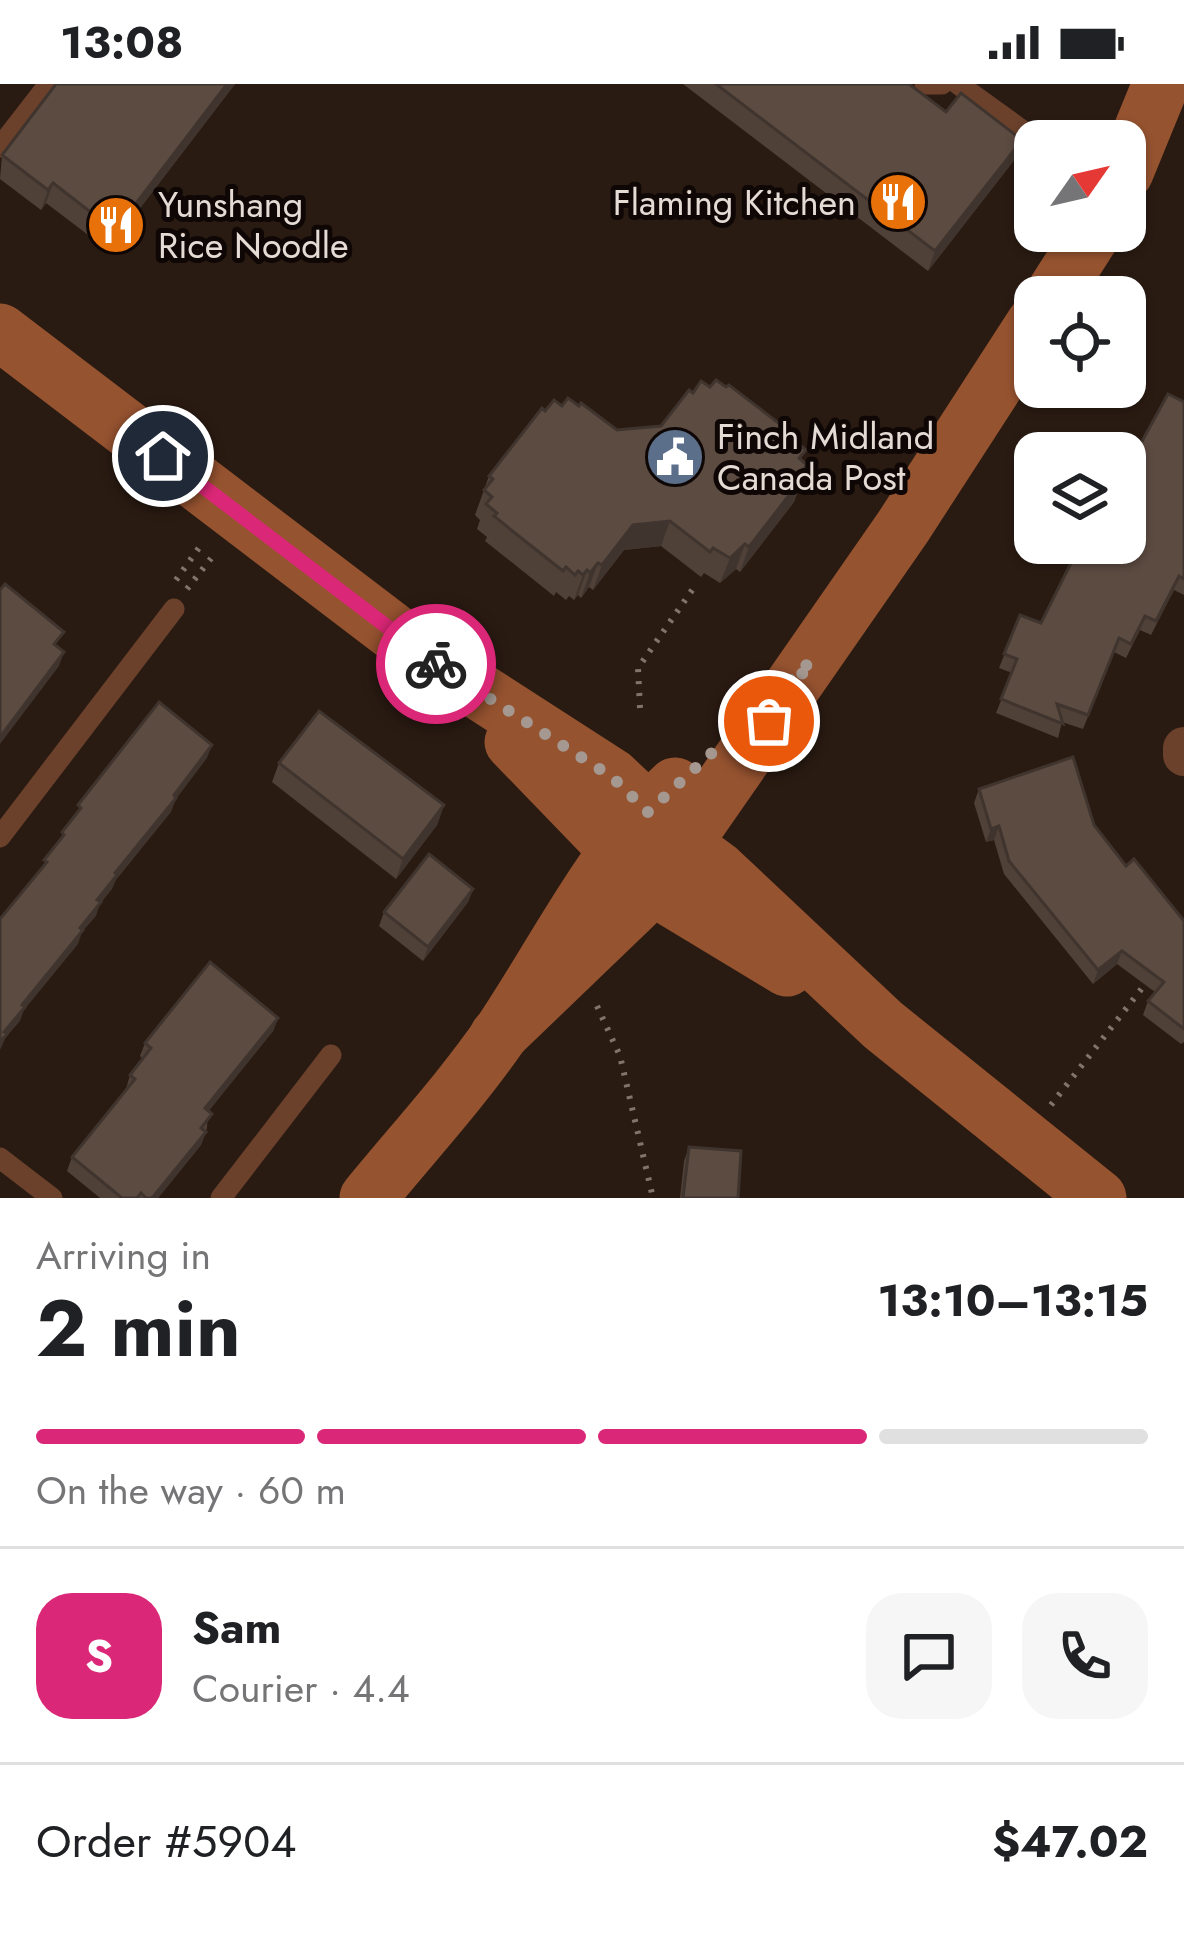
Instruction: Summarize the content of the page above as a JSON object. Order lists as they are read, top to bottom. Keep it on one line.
{"places":{"restaurant":["Flaming Kitchen","Yunshang Rice Noodle"],"public building":["Finch Midland Canada Post"]},"north":"top right","page":{"status":"13:08","heading":["2 min","Arriving in","13:10–13:15"],"panel":["Sam","Courier · 4.4","Order #5904","$47.02"],"bar":"On the way · 60 m","round":"S"}}
